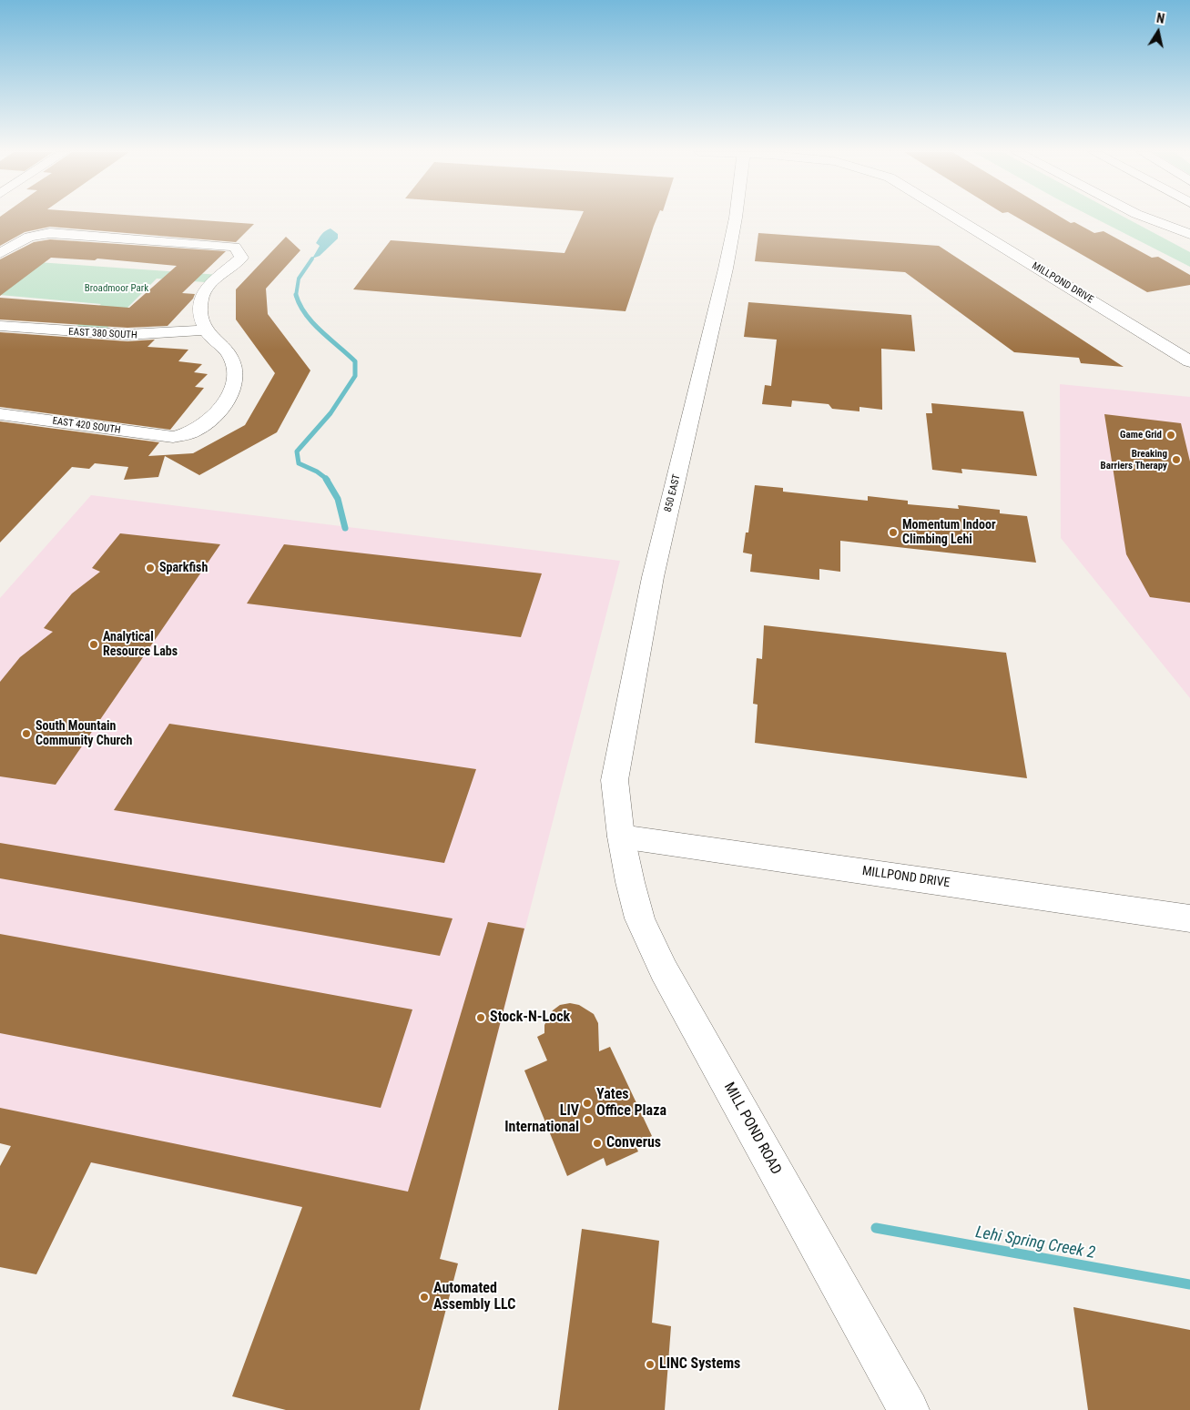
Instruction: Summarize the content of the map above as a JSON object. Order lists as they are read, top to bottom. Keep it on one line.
{"streets":{"main road":["MILLPOND DRIVE","EAST 380 SOUTH","EAST 420 SOUTH","850 EAST","MILL POND ROAD"]},"crossings":[["MILLPOND DRIVE","850 EAST"],["MILLPOND DRIVE","MILL POND ROAD"],["EAST 380 SOUTH","EAST 420 SOUTH"],["850 EAST","MILL POND ROAD"]],"water":["Lehi Spring Creek 2"],"parks":["Broadmoor Park"],"places":["Game Grid","Breaking Barriers Therapy","Momentum Indoor Climbing Lehi","Sparkfish","Analytical Resource Labs","South Mountain Community Church","Stock-N-Lock","Yates Office Plaza","LIV International","Converus","Automated Assembly LLC","LINC Systems"],"north":"top"}
